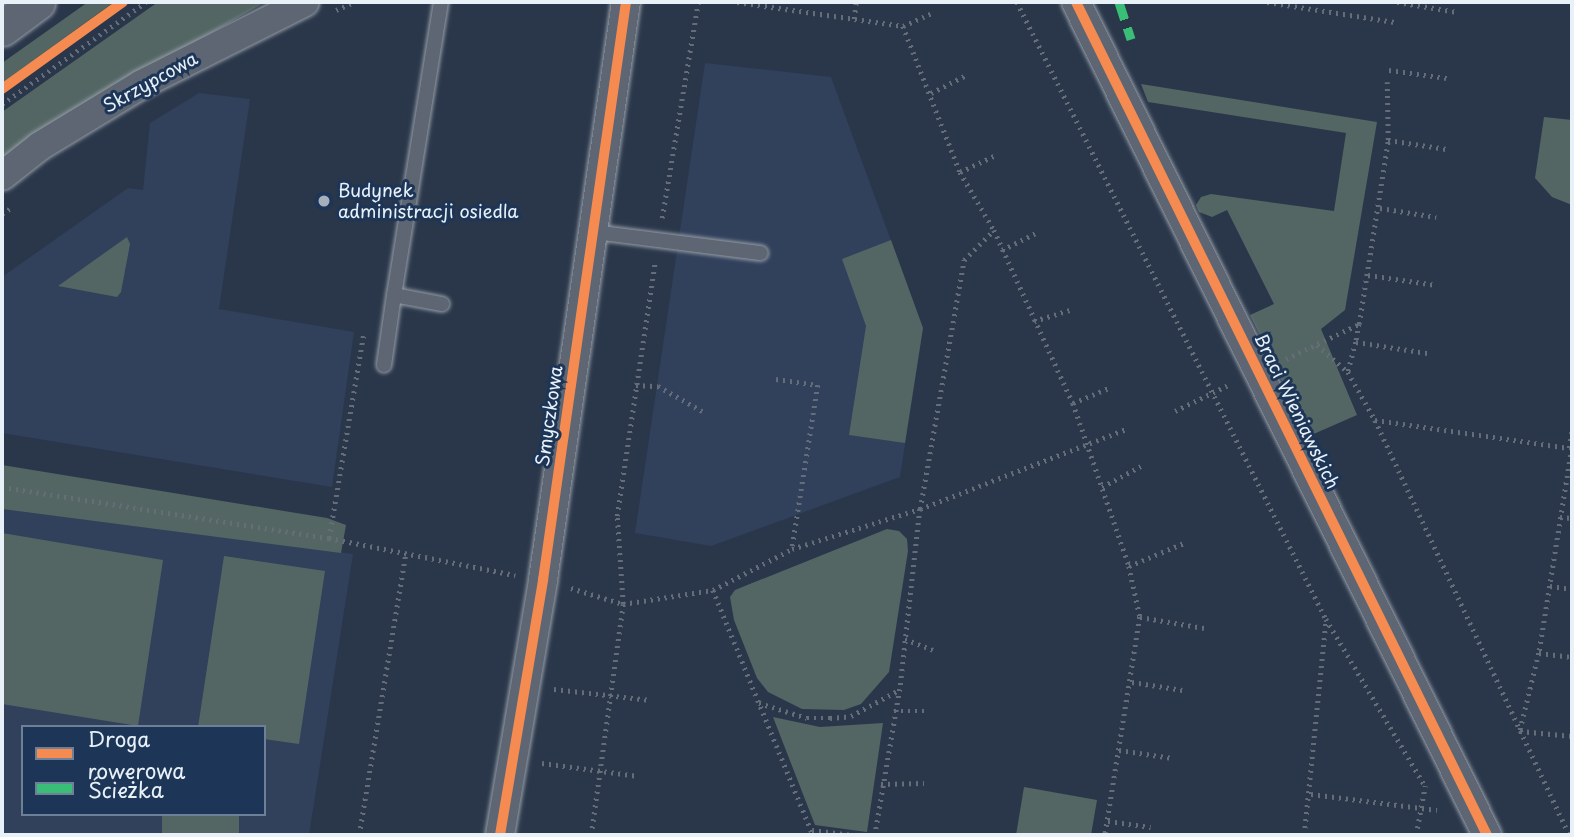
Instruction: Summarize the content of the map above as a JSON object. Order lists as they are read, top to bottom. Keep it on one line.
{"streets":{"street":["Skrzypcowa","Braci Wieniawskich","Smyczkowa"]},"places":["Budynek administracji osiedla"],"legend":["Droga rowerowa","Ścieżka"]}
